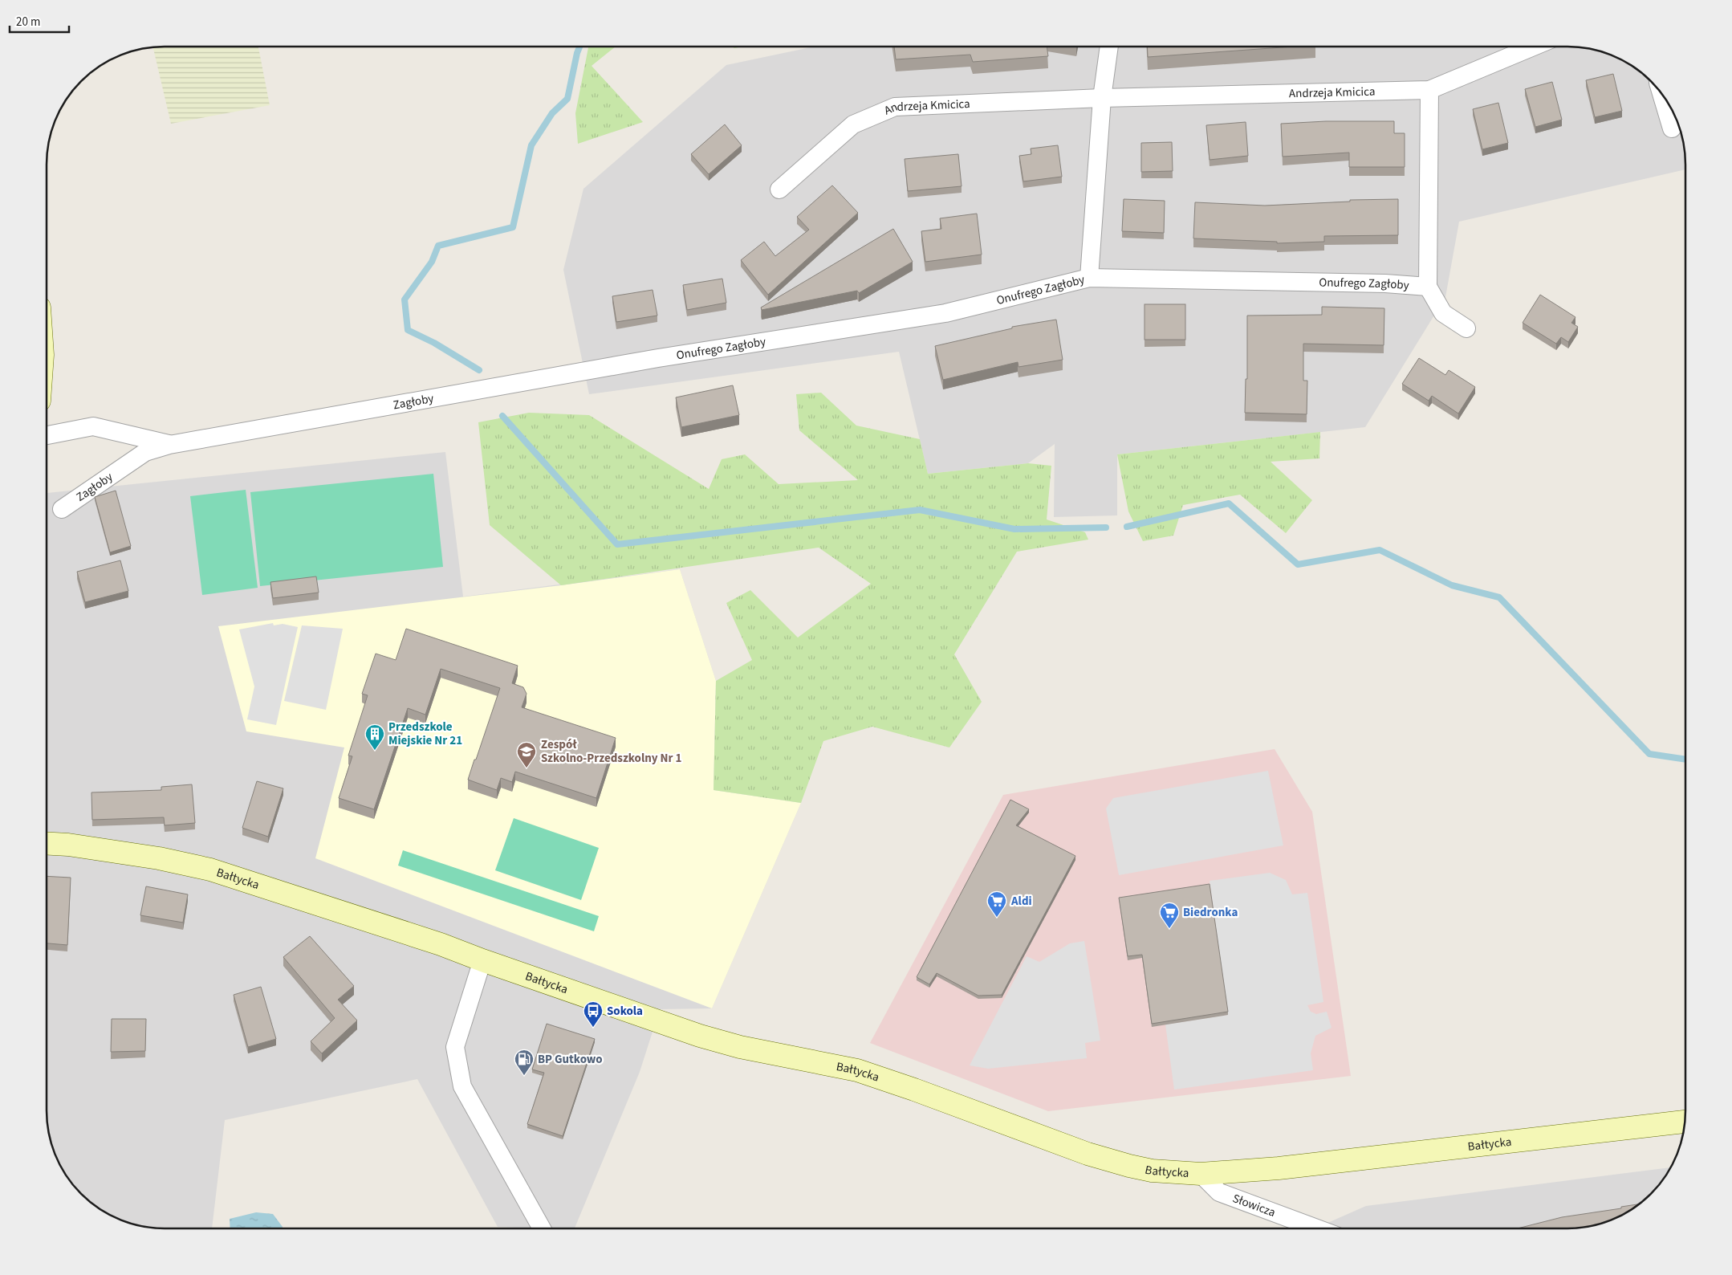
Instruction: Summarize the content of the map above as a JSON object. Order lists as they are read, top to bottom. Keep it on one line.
{"streets":{"main road":["Bałtycka"],"street":["Andrzeja Kmicica","Onufrego Zagłoby","Zagłoby","Słowicza"]},"crossings":[["Onufrego Zagłoby","Zagłoby"],["Bałtycka","Słowicza"]],"places":{"building":["Przedszkole Miejskie Nr 21"],"school or university":["Zespół Szkolno-Przedszkolny Nr 1"],"supermarket":["Aldi","Biedronka"],"bus stop":["Sokola"],"fuel station":["BP Gutkowo"]},"scale_bar":"20 m"}
